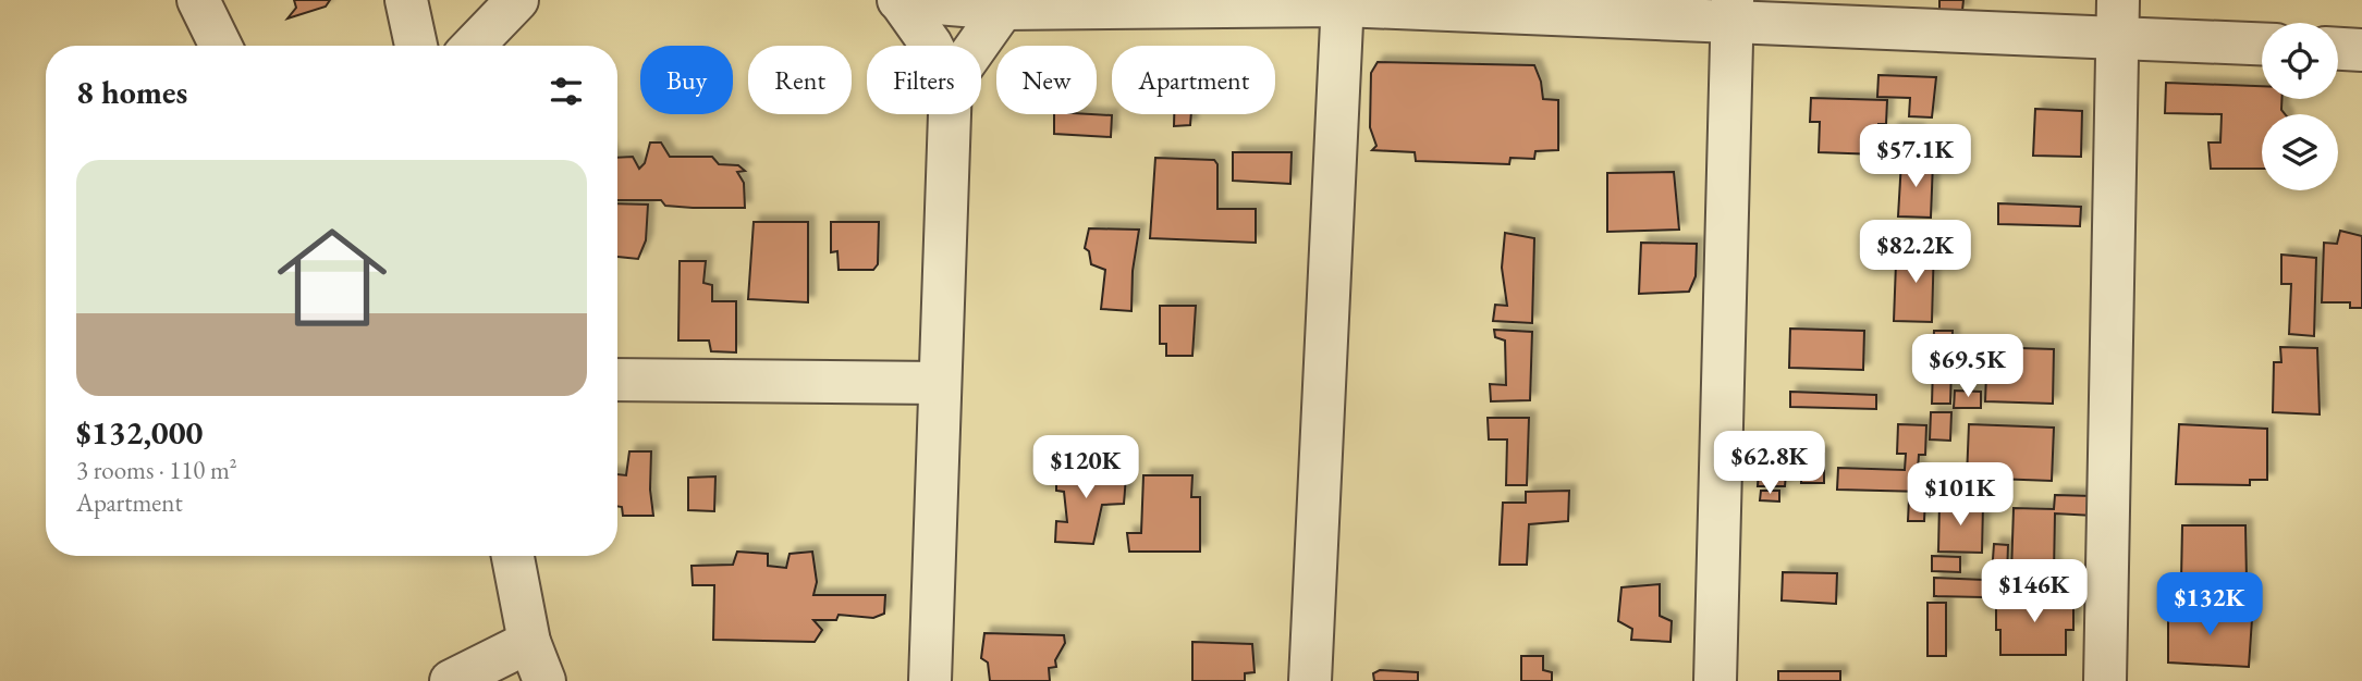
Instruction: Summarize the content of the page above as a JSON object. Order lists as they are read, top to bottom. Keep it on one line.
{"page":{"chip":["Buy","Rent","Filters","New","Apartment"],"heading":"8 homes","price":["$57.1K","$82.2K","$69.5K","$62.8K","$120K","$101K","$146K","$132K"],"list":[{"name":"$132,000","note":"3 rooms · 110 m² · Apartment"}]}}
